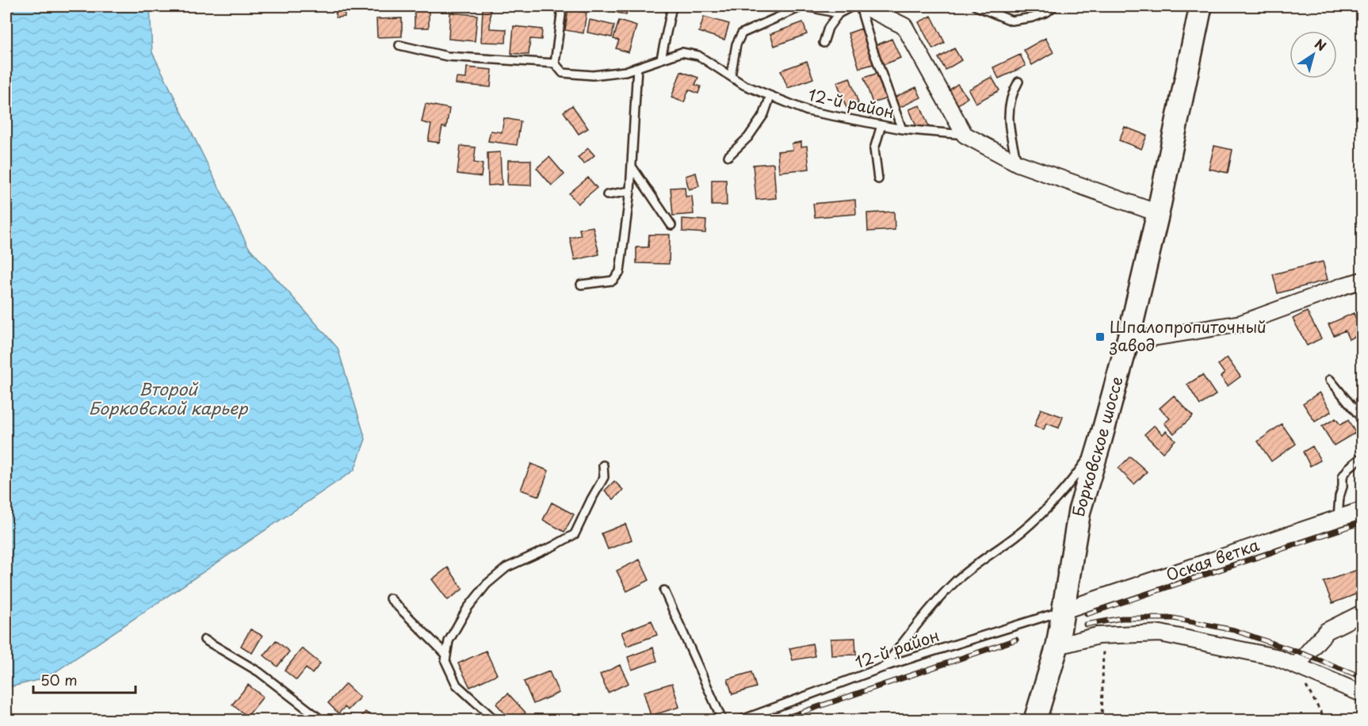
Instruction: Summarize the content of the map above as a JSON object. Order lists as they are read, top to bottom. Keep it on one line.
{"streets":{"street":["Борковское шоссе","Оская ветка"],"lane":["12-й район"]},"crossings":[["12-й район","Борковское шоссе"],["12-й район","Оская ветка"],["Борковское шоссе","Оская ветка"]],"water":["Второй Борковской карьер"],"places":{"transit":["Шпалопропиточный завод"]},"scale_bar":"50 m","north":"top right"}
